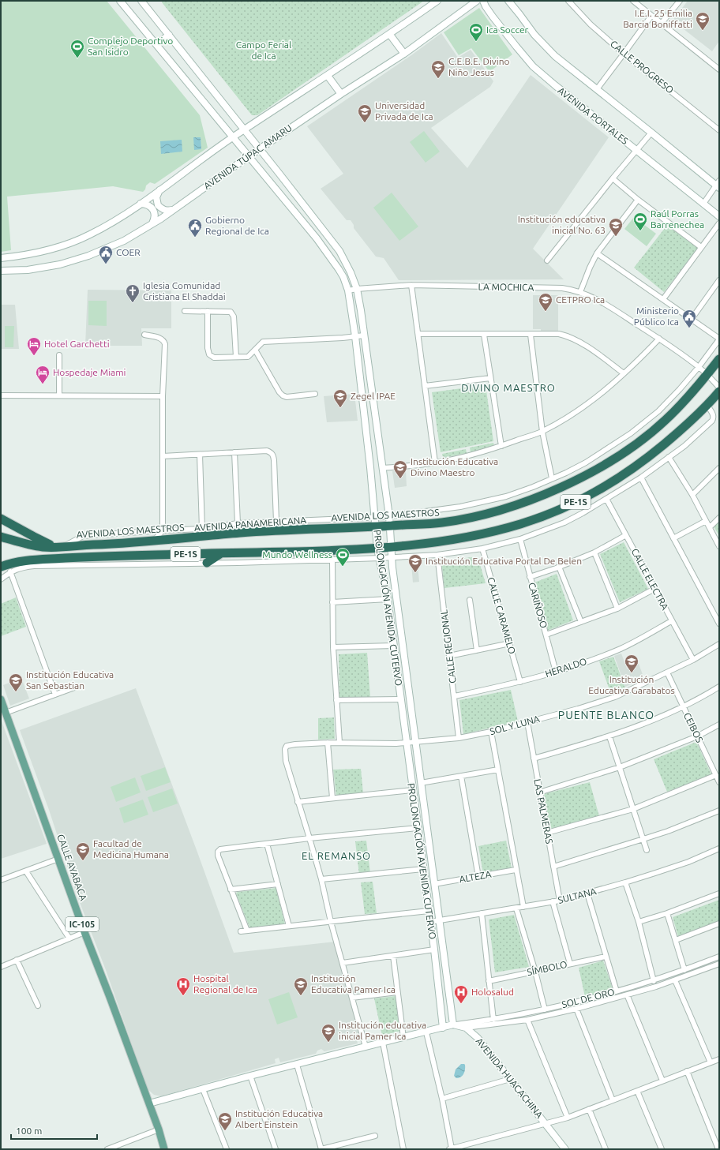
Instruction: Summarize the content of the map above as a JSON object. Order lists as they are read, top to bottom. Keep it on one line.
{"streets":{"highway":["PE-1S","AVENIDA LOS MAESTROS"],"main road":["CALLE AYABACA","IC-105"],"street":["CALLE PROGRESO","AVENIDA PORTALES","AVENIDA TÚPAC AMARU","LA MOCHICA","AVENIDA PANAMERICANA","CALLE ELECTRA","CARIÑOSO","PROLONGACIÓN AVENIDA CUTERVO","CALLE CARAMELO","CALLE REGIONAL","HERALDO","SOL Y LUNA","CEIBOS","LAS PALMERAS","ALTEZA","SULTANA","SÍMBOLO","SOL DE ORO","AVENIDA HUACACHINA"]},"crossings":[["AVENIDA TÚPAC AMARU","PROLONGACIÓN AVENIDA CUTERVO"],["LA MOCHICA","AVENIDA LOS MAESTROS"],["LA MOCHICA","AVENIDA PANAMERICANA"],["LA MOCHICA","PROLONGACIÓN AVENIDA CUTERVO"],["PE-1S","PROLONGACIÓN AVENIDA CUTERVO"],["AVENIDA LOS MAESTROS","AVENIDA PANAMERICANA"],["AVENIDA LOS MAESTROS","PROLONGACIÓN AVENIDA CUTERVO"],["AVENIDA PANAMERICANA","PROLONGACIÓN AVENIDA CUTERVO"],["CALLE ELECTRA","HERALDO"],["CALLE ELECTRA","SOL Y LUNA"],["CARIÑOSO","HERALDO"],["PROLONGACIÓN AVENIDA CUTERVO","SOL Y LUNA"],["PROLONGACIÓN AVENIDA CUTERVO","ALTEZA"],["PROLONGACIÓN AVENIDA CUTERVO","SULTANA"],["PROLONGACIÓN AVENIDA CUTERVO","SOL DE ORO"],["PROLONGACIÓN AVENIDA CUTERVO","AVENIDA HUACACHINA"],["CALLE CARAMELO","HERALDO"],["CALLE REGIONAL","HERALDO"],["CALLE REGIONAL","SOL Y LUNA"],["SOL Y LUNA","CEIBOS"],["SOL Y LUNA","LAS PALMERAS"],["LAS PALMERAS","SULTANA"],["SOL DE ORO","AVENIDA HUACACHINA"]],"districts":["DIVINO MAESTRO","PUENTE BLANCO","EL REMANSO"],"parks":["Campo Ferial de Ica"],"places":{"school or university":["I.E.I. 25 Emilia Barcia Boniffatti","C.E.B.E. Divino Niño Jesus","Universidad Privada de Ica","Institución educativa inicial No. 63","CETPRO Ica","Zegel IPAE","Institución Educativa Divino Maestro","Institución Educativa Portal De Belen","Institución Educativa Garabatos","Institución Educativa San Sebastian","Facultad de Medicina Humana","Institución Educativa Pamer Ica","Institución educativa inicial Pamer Ica","Institución Educativa Albert Einstein"],"sports":["Ica Soccer","Complejo Deportivo San Isidro","Raúl Porras Barrenechea","Mundo Wellness"],"public building":["Gobierno Regional de Ica","COER","Ministerio Público Ica"],"church":["Iglesia Comunidad Cristiana El Shaddai"],"hotel":["Hotel Garchetti","Hospedaje Miami"],"hospital":["Hospital Regional de Ica","Holosalud"]},"scale_bar":"100 m"}
